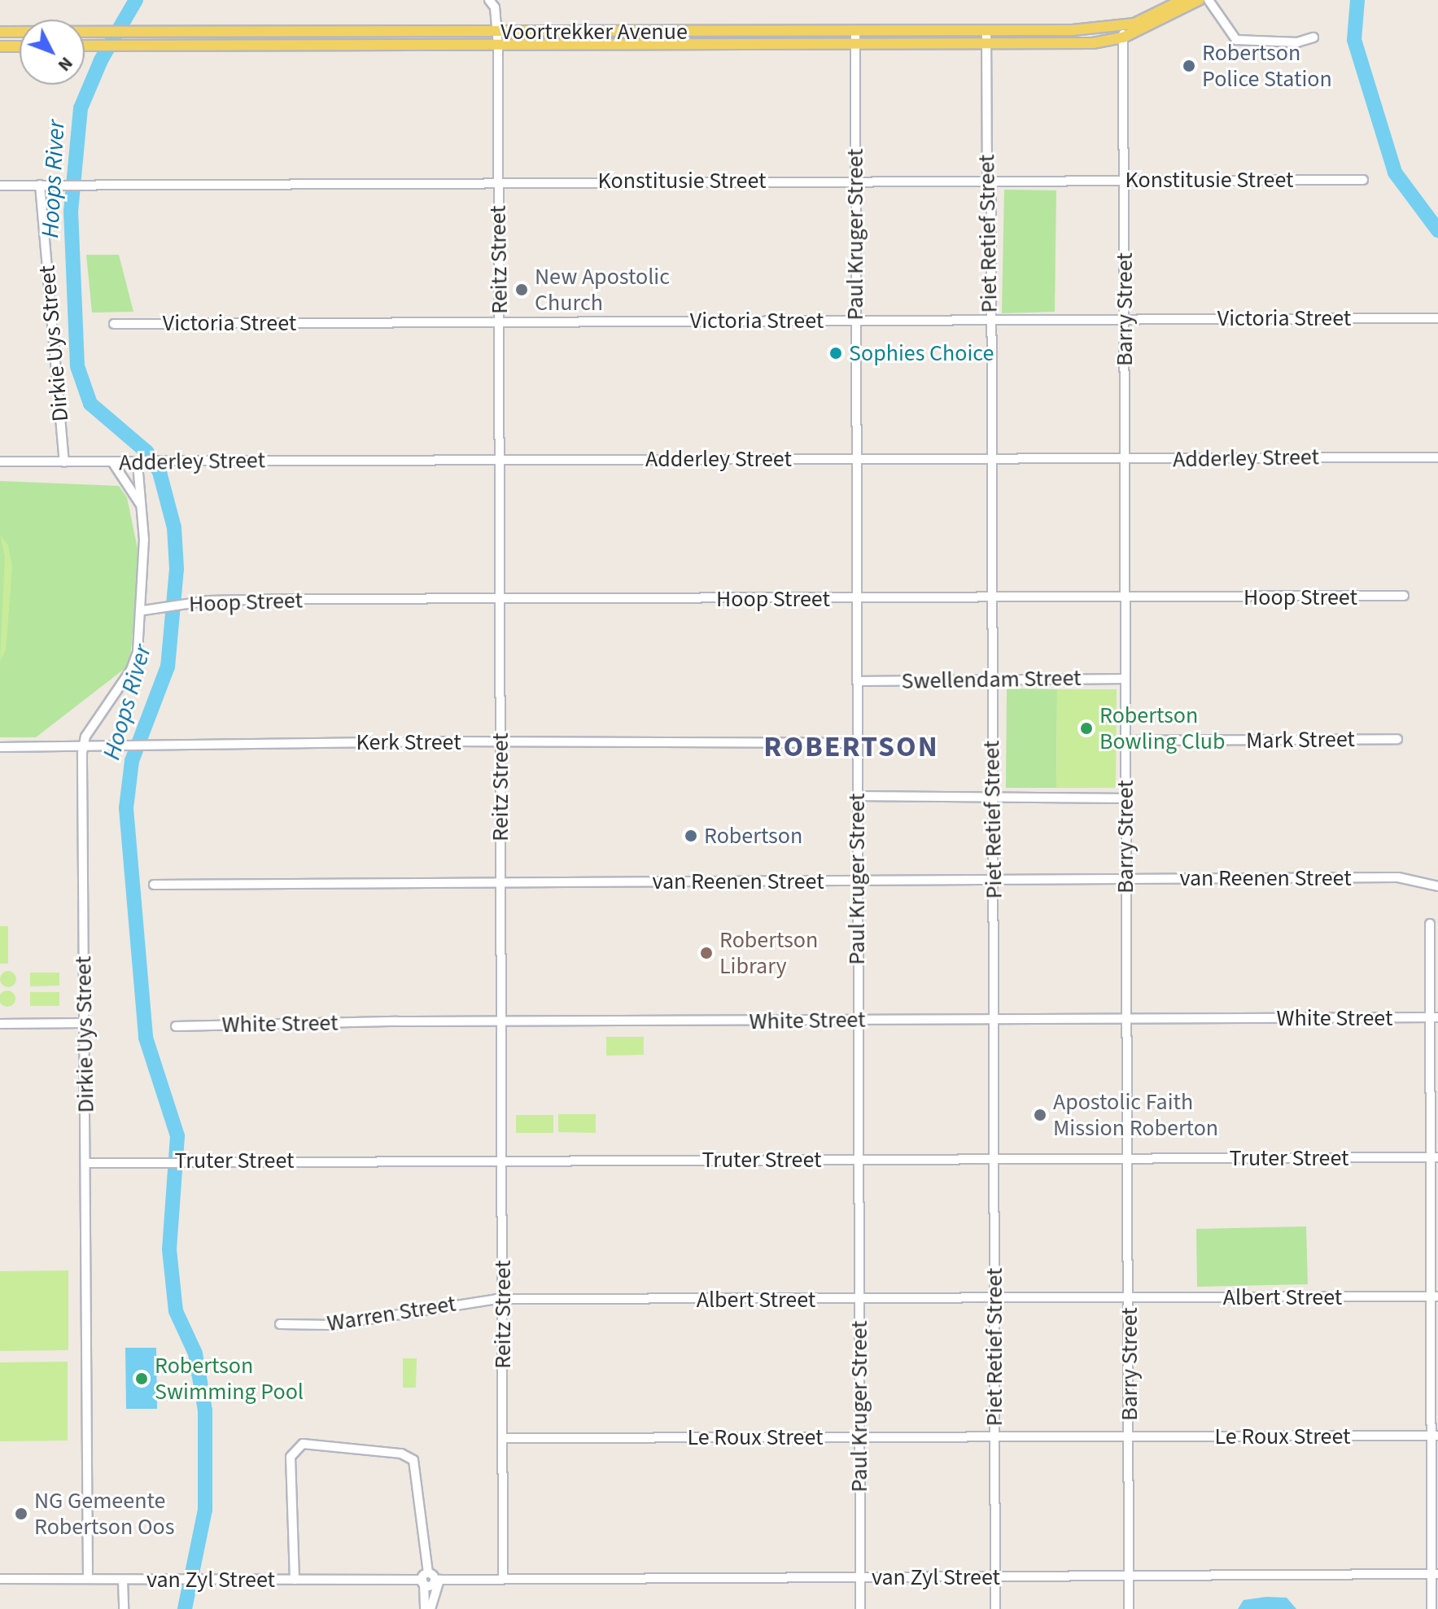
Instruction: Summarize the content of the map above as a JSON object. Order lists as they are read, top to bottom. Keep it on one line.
{"streets":{"main road":["Voortrekker Avenue"],"street":["Konstitusie Street","Piet Retief Street","Paul Kruger Street","Reitz Street","Barry Street","Victoria Street","Dirkie Uys Street","Adderley Street","Hoop Street","Swellendam Street","Mark Street","Kerk Street","van Reenen Street","White Street","Truter Street","Albert Street","Warren Street","Le Roux Street","van Zyl Street"]},"crossings":[["Voortrekker Avenue","Piet Retief Street"],["Voortrekker Avenue","Paul Kruger Street"],["Voortrekker Avenue","Reitz Street"],["Voortrekker Avenue","Barry Street"],["Konstitusie Street","Piet Retief Street"],["Konstitusie Street","Paul Kruger Street"],["Konstitusie Street","Reitz Street"],["Konstitusie Street","Barry Street"],["Konstitusie Street","Dirkie Uys Street"],["Piet Retief Street","Victoria Street"],["Piet Retief Street","Adderley Street"],["Piet Retief Street","Hoop Street"],["Piet Retief Street","Swellendam Street"],["Piet Retief Street","van Reenen Street"],["Piet Retief Street","White Street"],["Piet Retief Street","Truter Street"],["Piet Retief Street","Albert Street"],["Piet Retief Street","Le Roux Street"],["Piet Retief Street","van Zyl Street"],["Paul Kruger Street","Victoria Street"],["Paul Kruger Street","Adderley Street"],["Paul Kruger Street","Hoop Street"],["Paul Kruger Street","Swellendam Street"],["Paul Kruger Street","Kerk Street"],["Paul Kruger Street","van Reenen Street"],["Paul Kruger Street","White Street"],["Paul Kruger Street","Truter Street"],["Paul Kruger Street","Albert Street"],["Paul Kruger Street","Le Roux Street"],["Paul Kruger Street","van Zyl Street"],["Reitz Street","Victoria Street"],["Reitz Street","Adderley Street"],["Reitz Street","Hoop Street"],["Reitz Street","Kerk Street"],["Reitz Street","van Reenen Street"],["Reitz Street","White Street"],["Reitz Street","Truter Street"],["Reitz Street","Albert Street"],["Reitz Street","Warren Street"],["Reitz Street","Le Roux Street"],["Reitz Street","van Zyl Street"],["Barry Street","Victoria Street"],["Barry Street","Adderley Street"],["Barry Street","Hoop Street"],["Barry Street","Swellendam Street"],["Barry Street","Mark Street"],["Barry Street","van Reenen Street"],["Barry Street","White Street"],["Barry Street","Truter Street"],["Barry Street","Albert Street"],["Barry Street","Le Roux Street"],["Barry Street","van Zyl Street"],["Dirkie Uys Street","Adderley Street"],["Dirkie Uys Street","Kerk Street"],["Dirkie Uys Street","Truter Street"],["Dirkie Uys Street","van Zyl Street"],["Albert Street","Warren Street"]],"districts":["ROBERTSON"],"water":["Hoops River"],"places":["Robertson Police Station","New Apostolic Church","Sophies Choice","Robertson Bowling Club","Robertson","Robertson Library","Apostolic Faith Mission Roberton","Robertson Swimming Pool","NG Gemeente Robertson Oos"],"north":"bottom right"}
